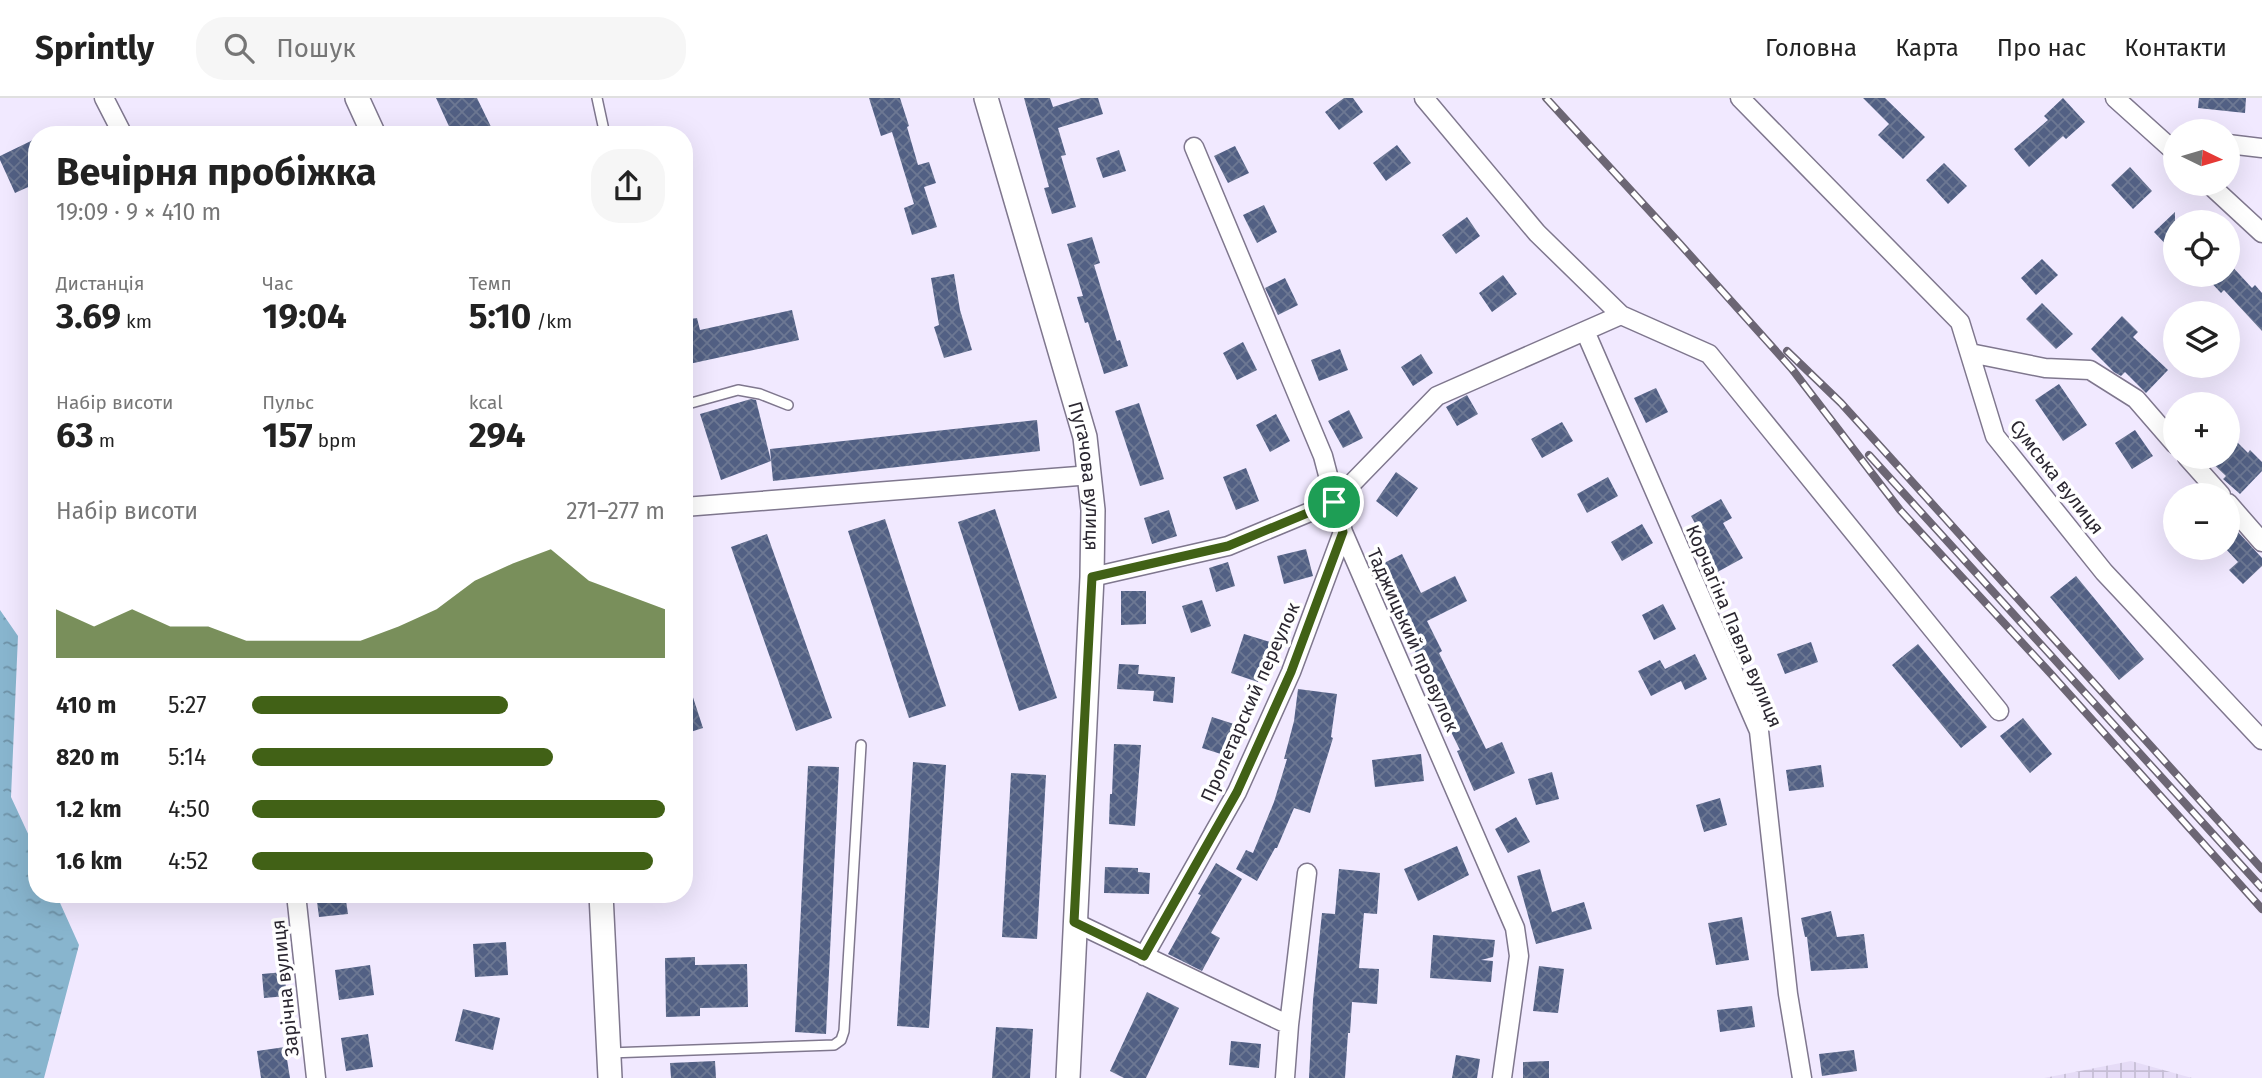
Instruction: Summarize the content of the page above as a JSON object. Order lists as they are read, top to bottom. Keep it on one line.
{"streets":{"street":["Пугачова вулиця","Сумська вулиця","Корчагіна Павла вулиця","Таджицький провулок","Пролетарский переулок","Зарічна вулиця"]},"crossings":[["Таджицький провулок","Пролетарский переулок"]],"north":"right","page":{"header":"Sprintly","search":"Пошук","nav":["Головна","Карта","Про нас","Контакти"],"map_buttons":["+","−"],"heading":["Вечірня пробіжка","19:09 · 9 × 410 m"],"stats":[["Дистанція","3.69 km"],["Час","19:04"],["Темп","5:10 /km"],["Набір висоти","63 m"],["Пульс","157 bpm"],["kcal","294"]],"chart":["Набір висоти","271–277 m"],"list":[{"name":"410 m","note":"5:27"},{"name":"820 m","note":"5:14"},{"name":"1.2 km","note":"4:50"},{"name":"1.6 km","note":"4:52"}]}}
